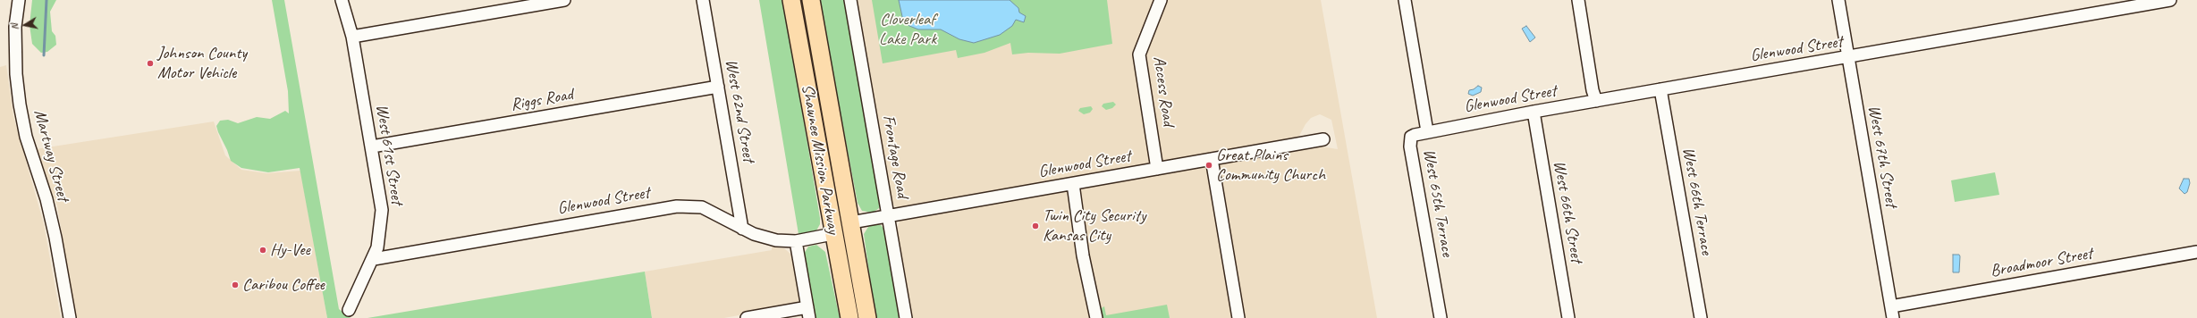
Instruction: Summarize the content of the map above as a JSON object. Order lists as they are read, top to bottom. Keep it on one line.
{"streets":{"highway":["Shawnee Mission Parkway"],"street":["Glenwood Street","Access Road","Riggs Road","West 62nd Street","West 61st Street","Martway Street","Frontage Road","West 67th Street","West 66th Terrace","West 65th Terrace","West 66th Street","Broadmoor Street"]},"crossings":[["Glenwood Street","Access Road"],["Glenwood Street","West 62nd Street"],["Glenwood Street","West 61st Street"],["Glenwood Street","Frontage Road"],["Glenwood Street","West 67th Street"],["Glenwood Street","Shawnee Mission Parkway"],["Glenwood Street","West 66th Terrace"],["Glenwood Street","West 65th Terrace"],["Glenwood Street","West 66th Street"],["Riggs Road","West 62nd Street"],["Riggs Road","West 61st Street"],["West 67th Street","Broadmoor Street"]],"parks":["Cloverleaf Lake Park"],"places":["Johnson County Motor Vehicle","Great Plains Community Church","Twin City Security Kansas City","Hy-Vee","Caribou Coffee"],"north":"left"}
